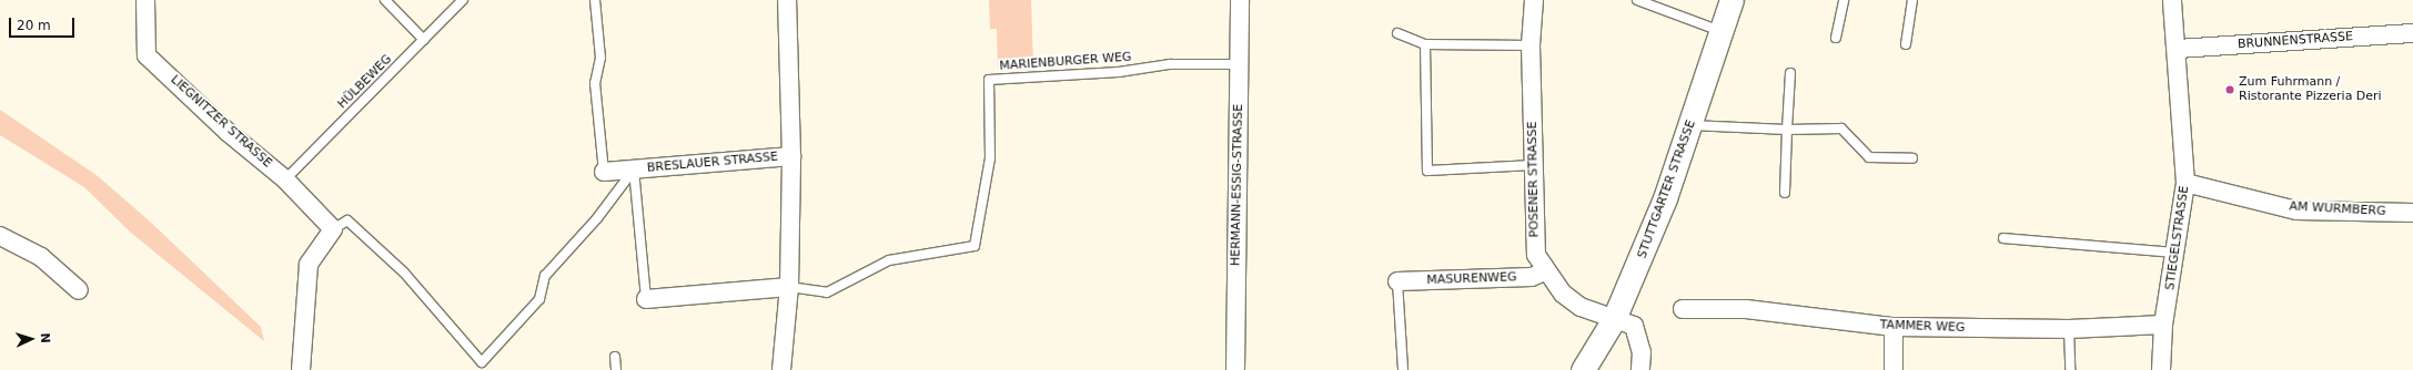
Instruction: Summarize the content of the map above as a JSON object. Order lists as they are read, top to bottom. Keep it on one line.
{"streets":{"street":["BRUNNENSTRASSE","LIEGNITZER STRASSE","BRESLAUER STRASSE","POSENER STRASSE","HERMANN-ESSIG-STRASSE","STUTTGARTER STRASSE","AM WURMBERG","STIEGELSTRASSE","MASURENWEG","TAMMER WEG"],"lane":["MARIENBURGER WEG","HÜLBEWEG"]},"crossings":[["BRUNNENSTRASSE","STIEGELSTRASSE"],["MARIENBURGER WEG","BRESLAUER STRASSE"],["MARIENBURGER WEG","HERMANN-ESSIG-STRASSE"],["HÜLBEWEG","LIEGNITZER STRASSE"],["POSENER STRASSE","STUTTGARTER STRASSE"],["POSENER STRASSE","MASURENWEG"],["AM WURMBERG","STIEGELSTRASSE"],["STIEGELSTRASSE","TAMMER WEG"]],"places":["Zum Fuhrmann / Ristorante Pizzeria Deri"],"scale_bar":"20 m","north":"right"}
